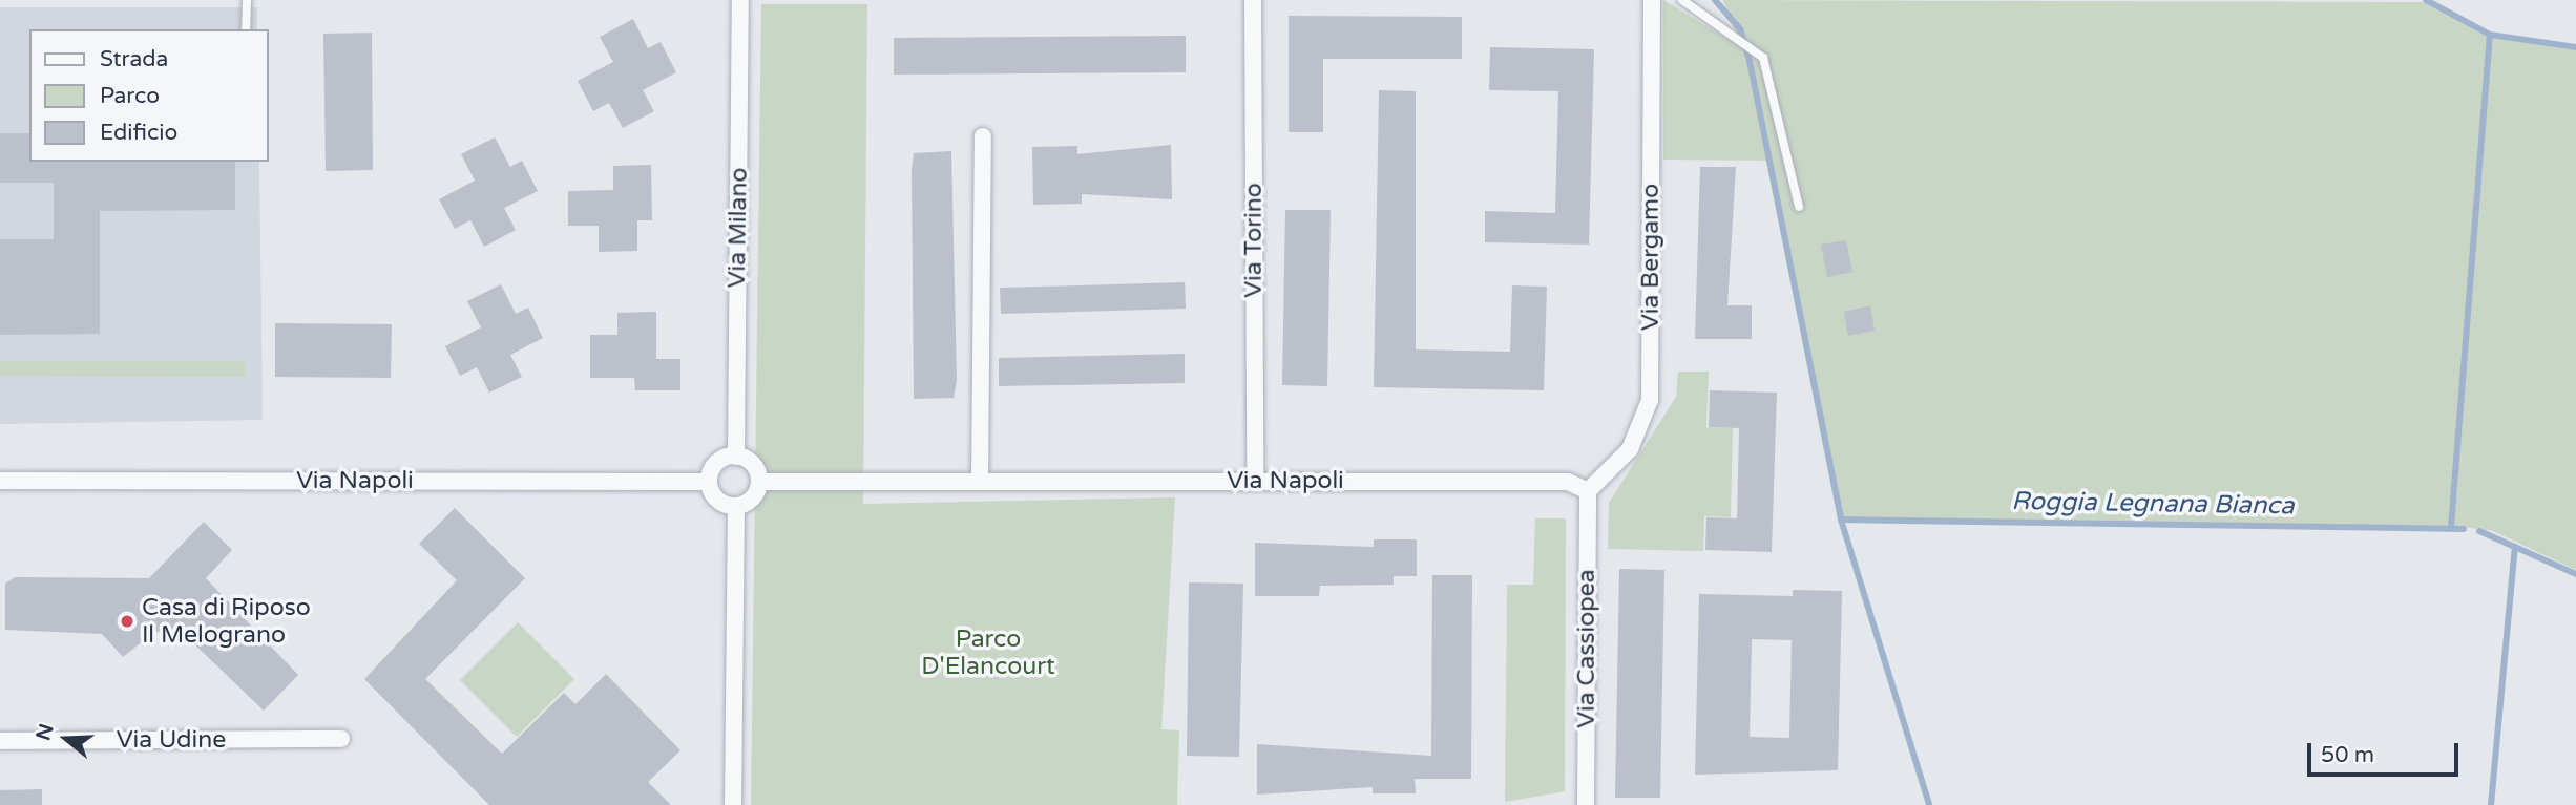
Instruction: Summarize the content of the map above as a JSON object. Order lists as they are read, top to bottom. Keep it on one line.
{"streets":{"street":["Via Milano","Via Torino","Via Bergamo","Via Napoli","Via Cassiopea","Via Udine"]},"crossings":[["Via Milano","Via Napoli"],["Via Torino","Via Napoli"],["Via Bergamo","Via Napoli"],["Via Bergamo","Via Cassiopea"],["Via Napoli","Via Cassiopea"]],"water":["Roggia Legnana Bianca"],"parks":["Parco D'Elancourt"],"places":["Casa di Riposo Il Melograno"],"legend":["Strada","Parco","Edificio"],"scale_bar":"50 m","north":"left"}
